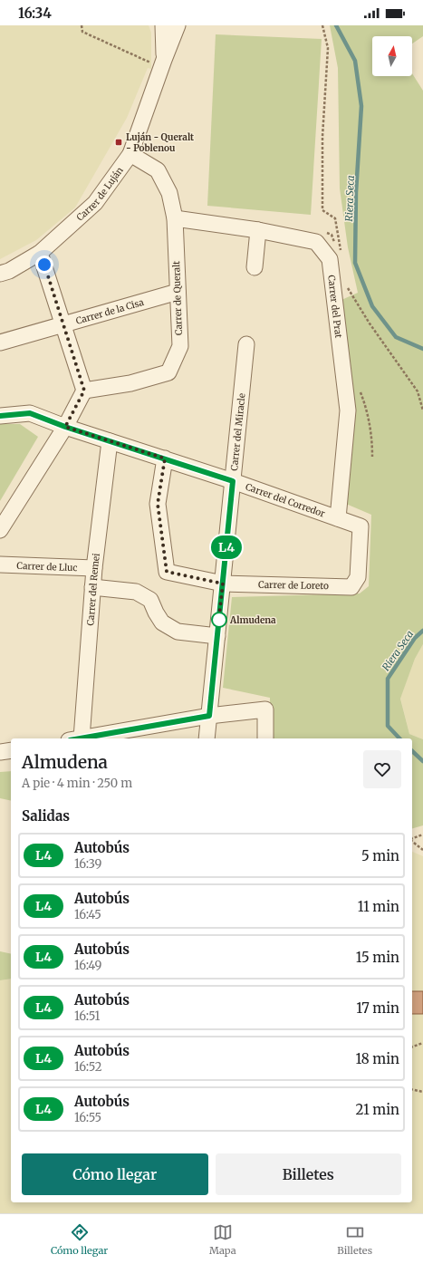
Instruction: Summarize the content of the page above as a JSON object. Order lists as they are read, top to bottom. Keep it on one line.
{"streets":{"street":["Carrer de Luján","Carrer de Queralt","Carrer del Prat","Carrer de la Cisa","Carrer del Miracle","Carrer del Corredor","Carrer de Lluc","Carrer de Loreto","Carrer del Remei"]},"crossings":[["Carrer de Luján","Carrer de Queralt"],["Carrer de Queralt","Carrer del Prat"],["Carrer de Queralt","Carrer de la Cisa"],["Carrer del Prat","Carrer del Corredor"],["Carrer del Miracle","Carrer del Corredor"],["Carrer del Miracle","Carrer de Loreto"],["Carrer del Corredor","Carrer de Loreto"],["Carrer del Corredor","Carrer del Remei"],["Carrer de Lluc","Carrer del Remei"]],"water":["Riera Seca"],"places":{"transit":["Luján - Queralt - Poblenou"],"other":["Almudena"]},"lines":["bus line L4"],"north":"top","page":{"status":"16:34","on_map":"L4","heading":[["Almudena","A pie · 4 min · 250 m"],"Salidas"],"list":[{"mark":"L4","name":"Autobús","note":"16:39","value":"5 min"},{"mark":"L4","name":"Autobús","note":"16:45","value":"11 min"},{"mark":"L4","name":"Autobús","note":"16:49","value":"15 min"},{"mark":"L4","name":"Autobús","note":"16:51","value":"17 min"},{"mark":"L4","name":"Autobús","note":"16:52","value":"18 min"},{"mark":"L4","name":"Autobús","note":"16:55","value":"21 min"}],"buttons":["Cómo llegar","Billetes"],"tabs":["Cómo llegar","Mapa","Billetes"]}}
